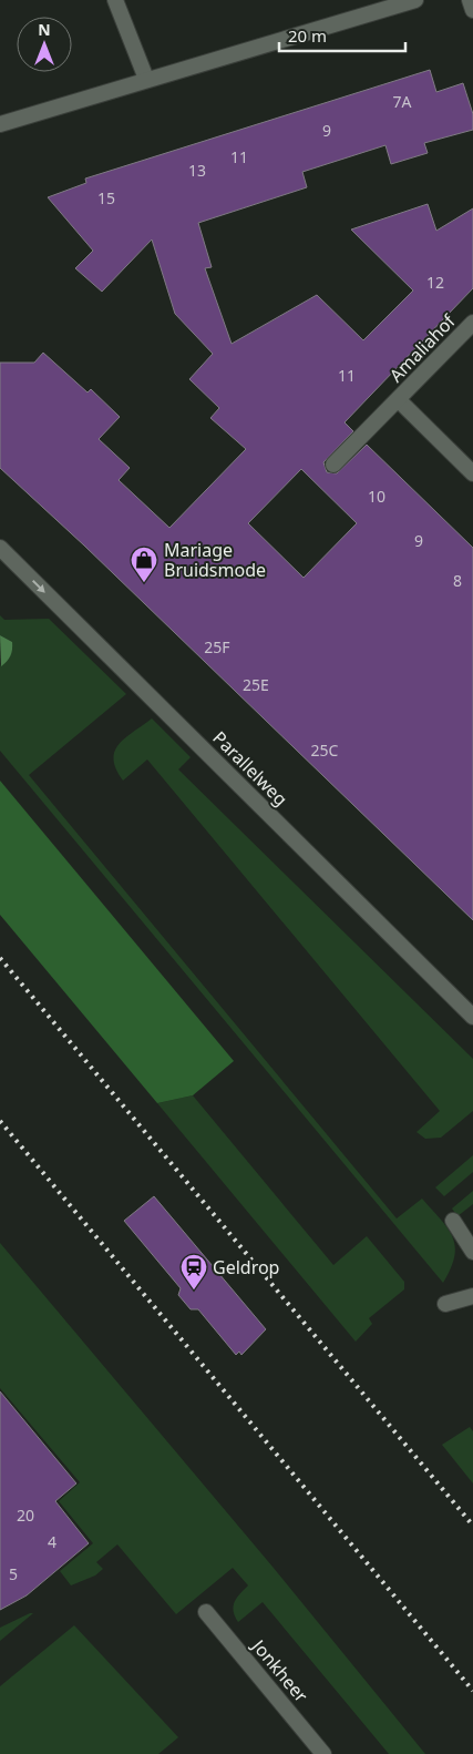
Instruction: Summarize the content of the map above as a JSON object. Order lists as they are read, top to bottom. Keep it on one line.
{"streets":{"street":["Amaliahof","Parallelweg","Jonkheer"]},"one_way":["Parallelweg"],"places":{"shop":["Mariage Bruidsmode"],"station":["Geldrop"]},"house_numbers":["7A","9","11","13","15","12","11","10","9","8","25F","25E","25C","20","4","5"],"scale_bar":"20 m","north":"top"}
